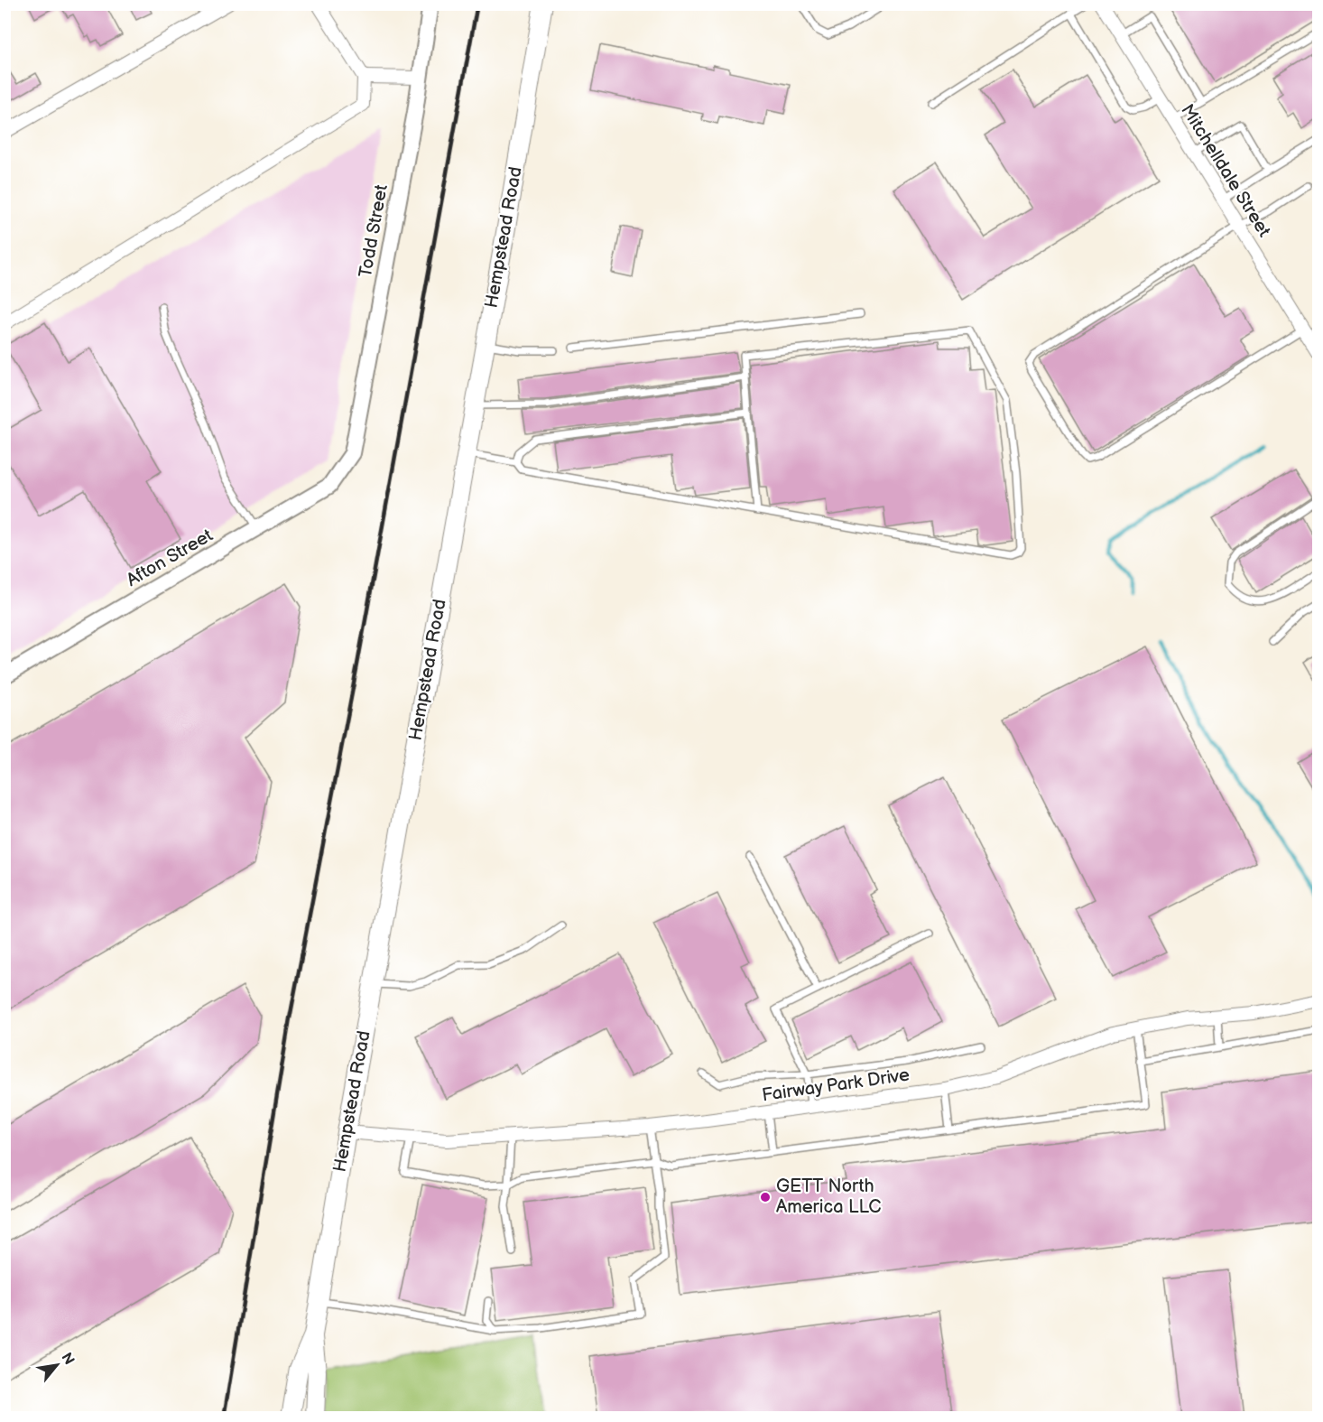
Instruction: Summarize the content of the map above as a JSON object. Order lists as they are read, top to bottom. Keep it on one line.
{"streets":{"main road":["Hempstead Road"],"street":["Mitchelldale Street","Todd Street","Afton Street","Fairway Park Drive"]},"crossings":[["Todd Street","Afton Street"],["Hempstead Road","Fairway Park Drive"]],"places":["GETT North America LLC"],"north":"top right"}
